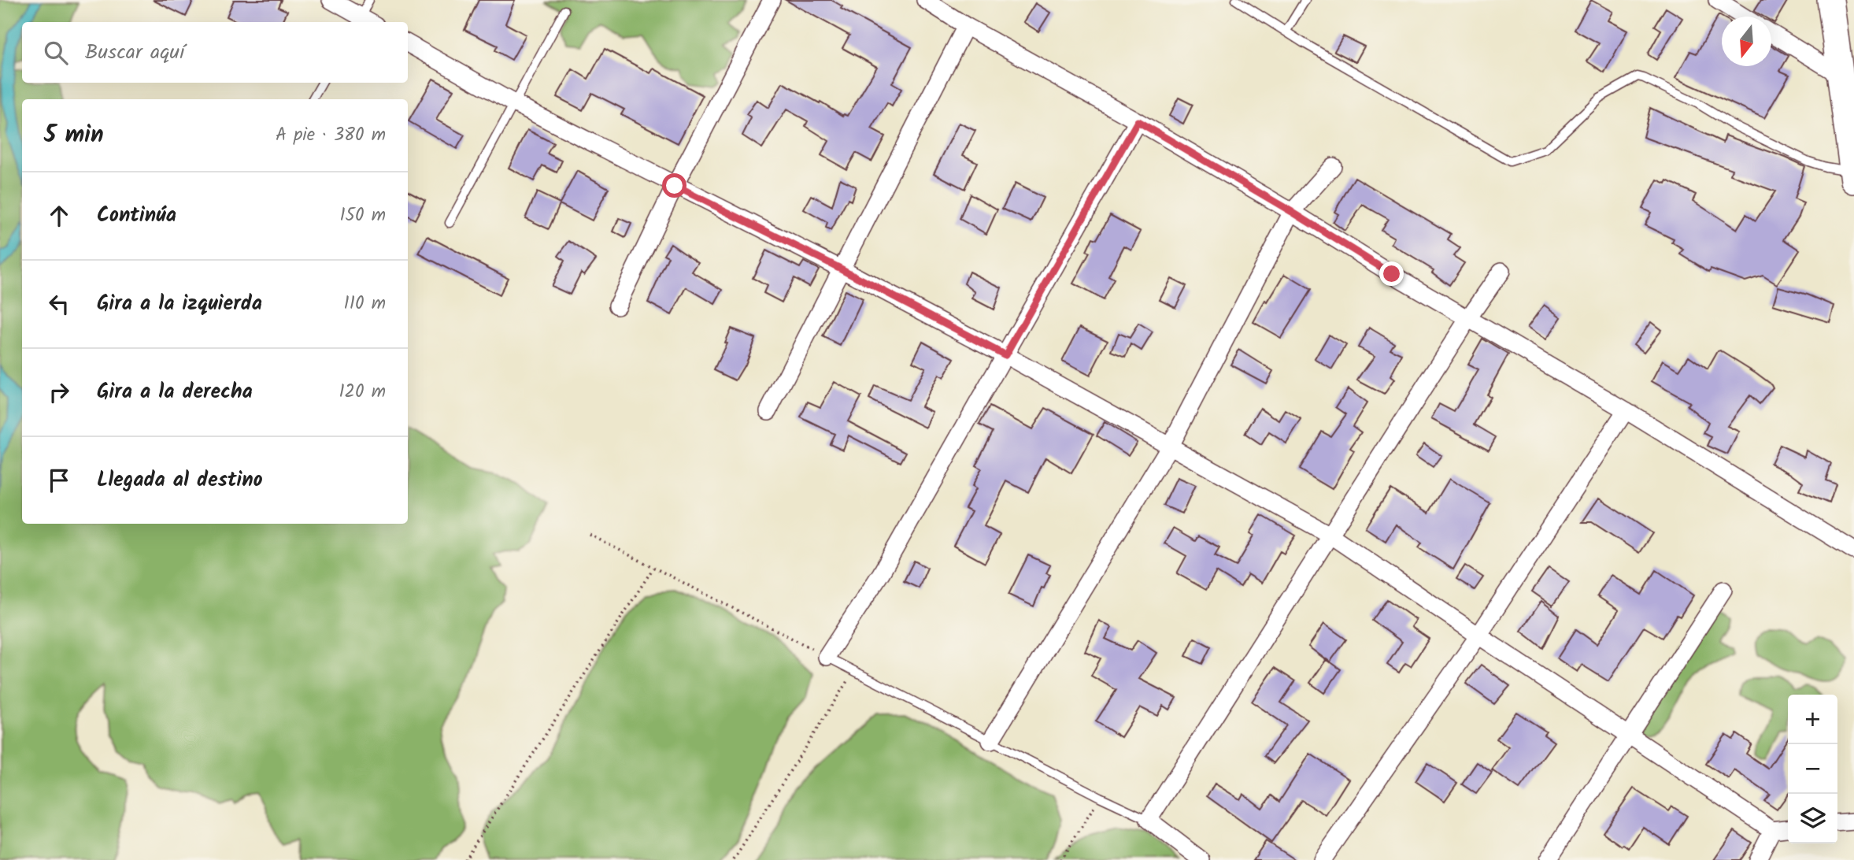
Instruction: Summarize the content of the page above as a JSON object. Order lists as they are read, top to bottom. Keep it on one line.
{"north":"bottom","page":{"search":"Buscar aquí","heading":["5 min","A pie · 380 m"],"list":[["Continúa","150 m"],["Gira a la izquierda","110 m"],["Gira a la derecha","120 m"],"Llegada al destino"],"map_buttons":["+","−"]}}
